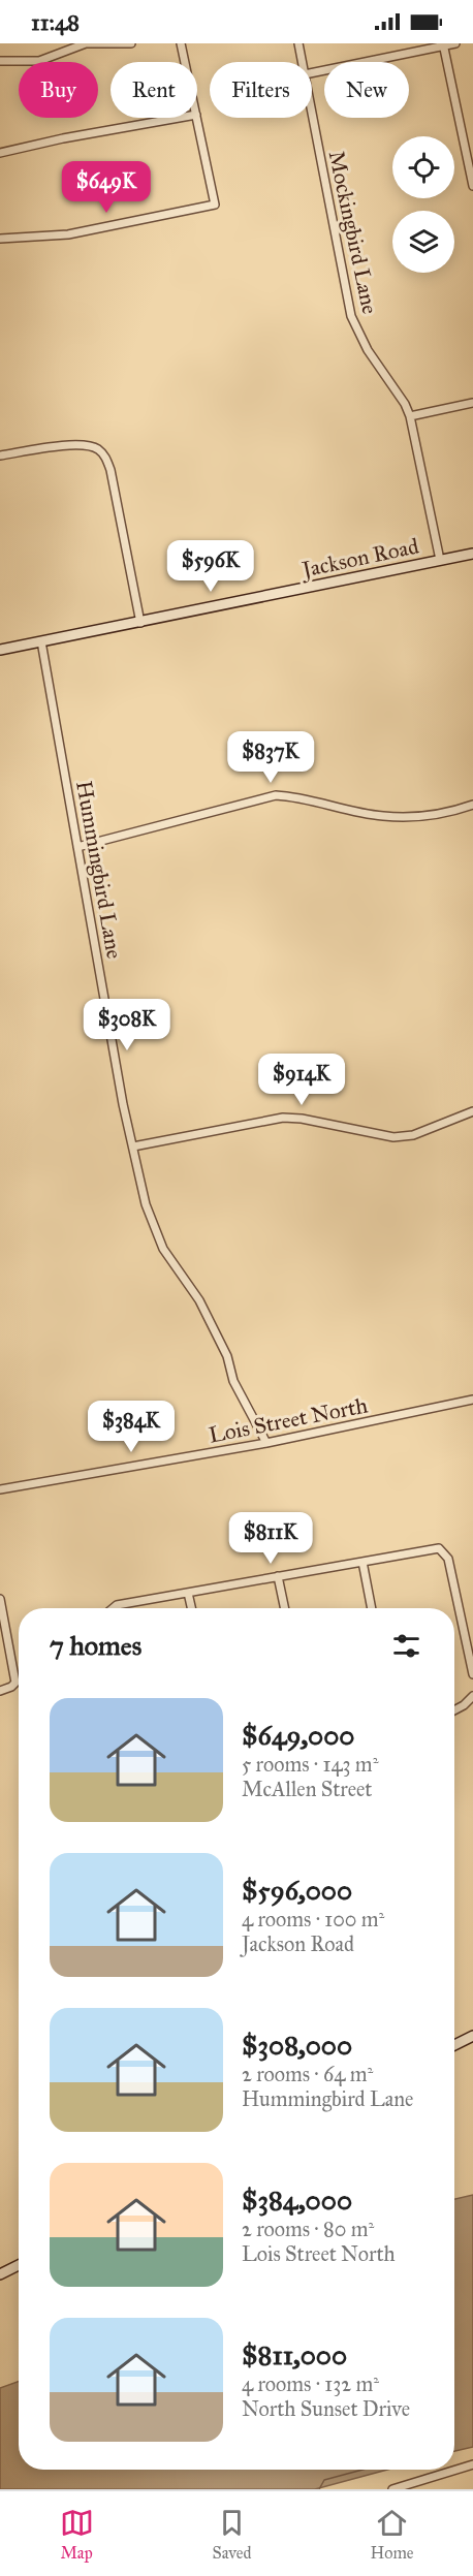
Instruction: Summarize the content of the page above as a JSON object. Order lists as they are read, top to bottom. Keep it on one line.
{"streets":{"street":["Mockingbird Lane","Jackson Road","Hummingbird Lane","Lois Street North"]},"crossings":[["Mockingbird Lane","Jackson Road"],["Jackson Road","Hummingbird Lane"],["Hummingbird Lane","Lois Street North"]],"page":{"status":"11:48","chip":["Buy","Rent","Filters","New"],"price":["$649K","$596K","$837K","$308K","$914K","$384K","$811K"],"heading":"7 homes","list":[{"name":"$649,000","note":"5 rooms · 143 m² · McAllen Street"},{"name":"$596,000","note":"4 rooms · 100 m² · Jackson Road"},{"name":"$308,000","note":"2 rooms · 64 m² · Hummingbird Lane"},{"name":"$384,000","note":"2 rooms · 80 m² · Lois Street North"},{"name":"$811,000","note":"4 rooms · 132 m² · North Sunset Drive"}],"tabs":["Map","Saved","Home"]}}
